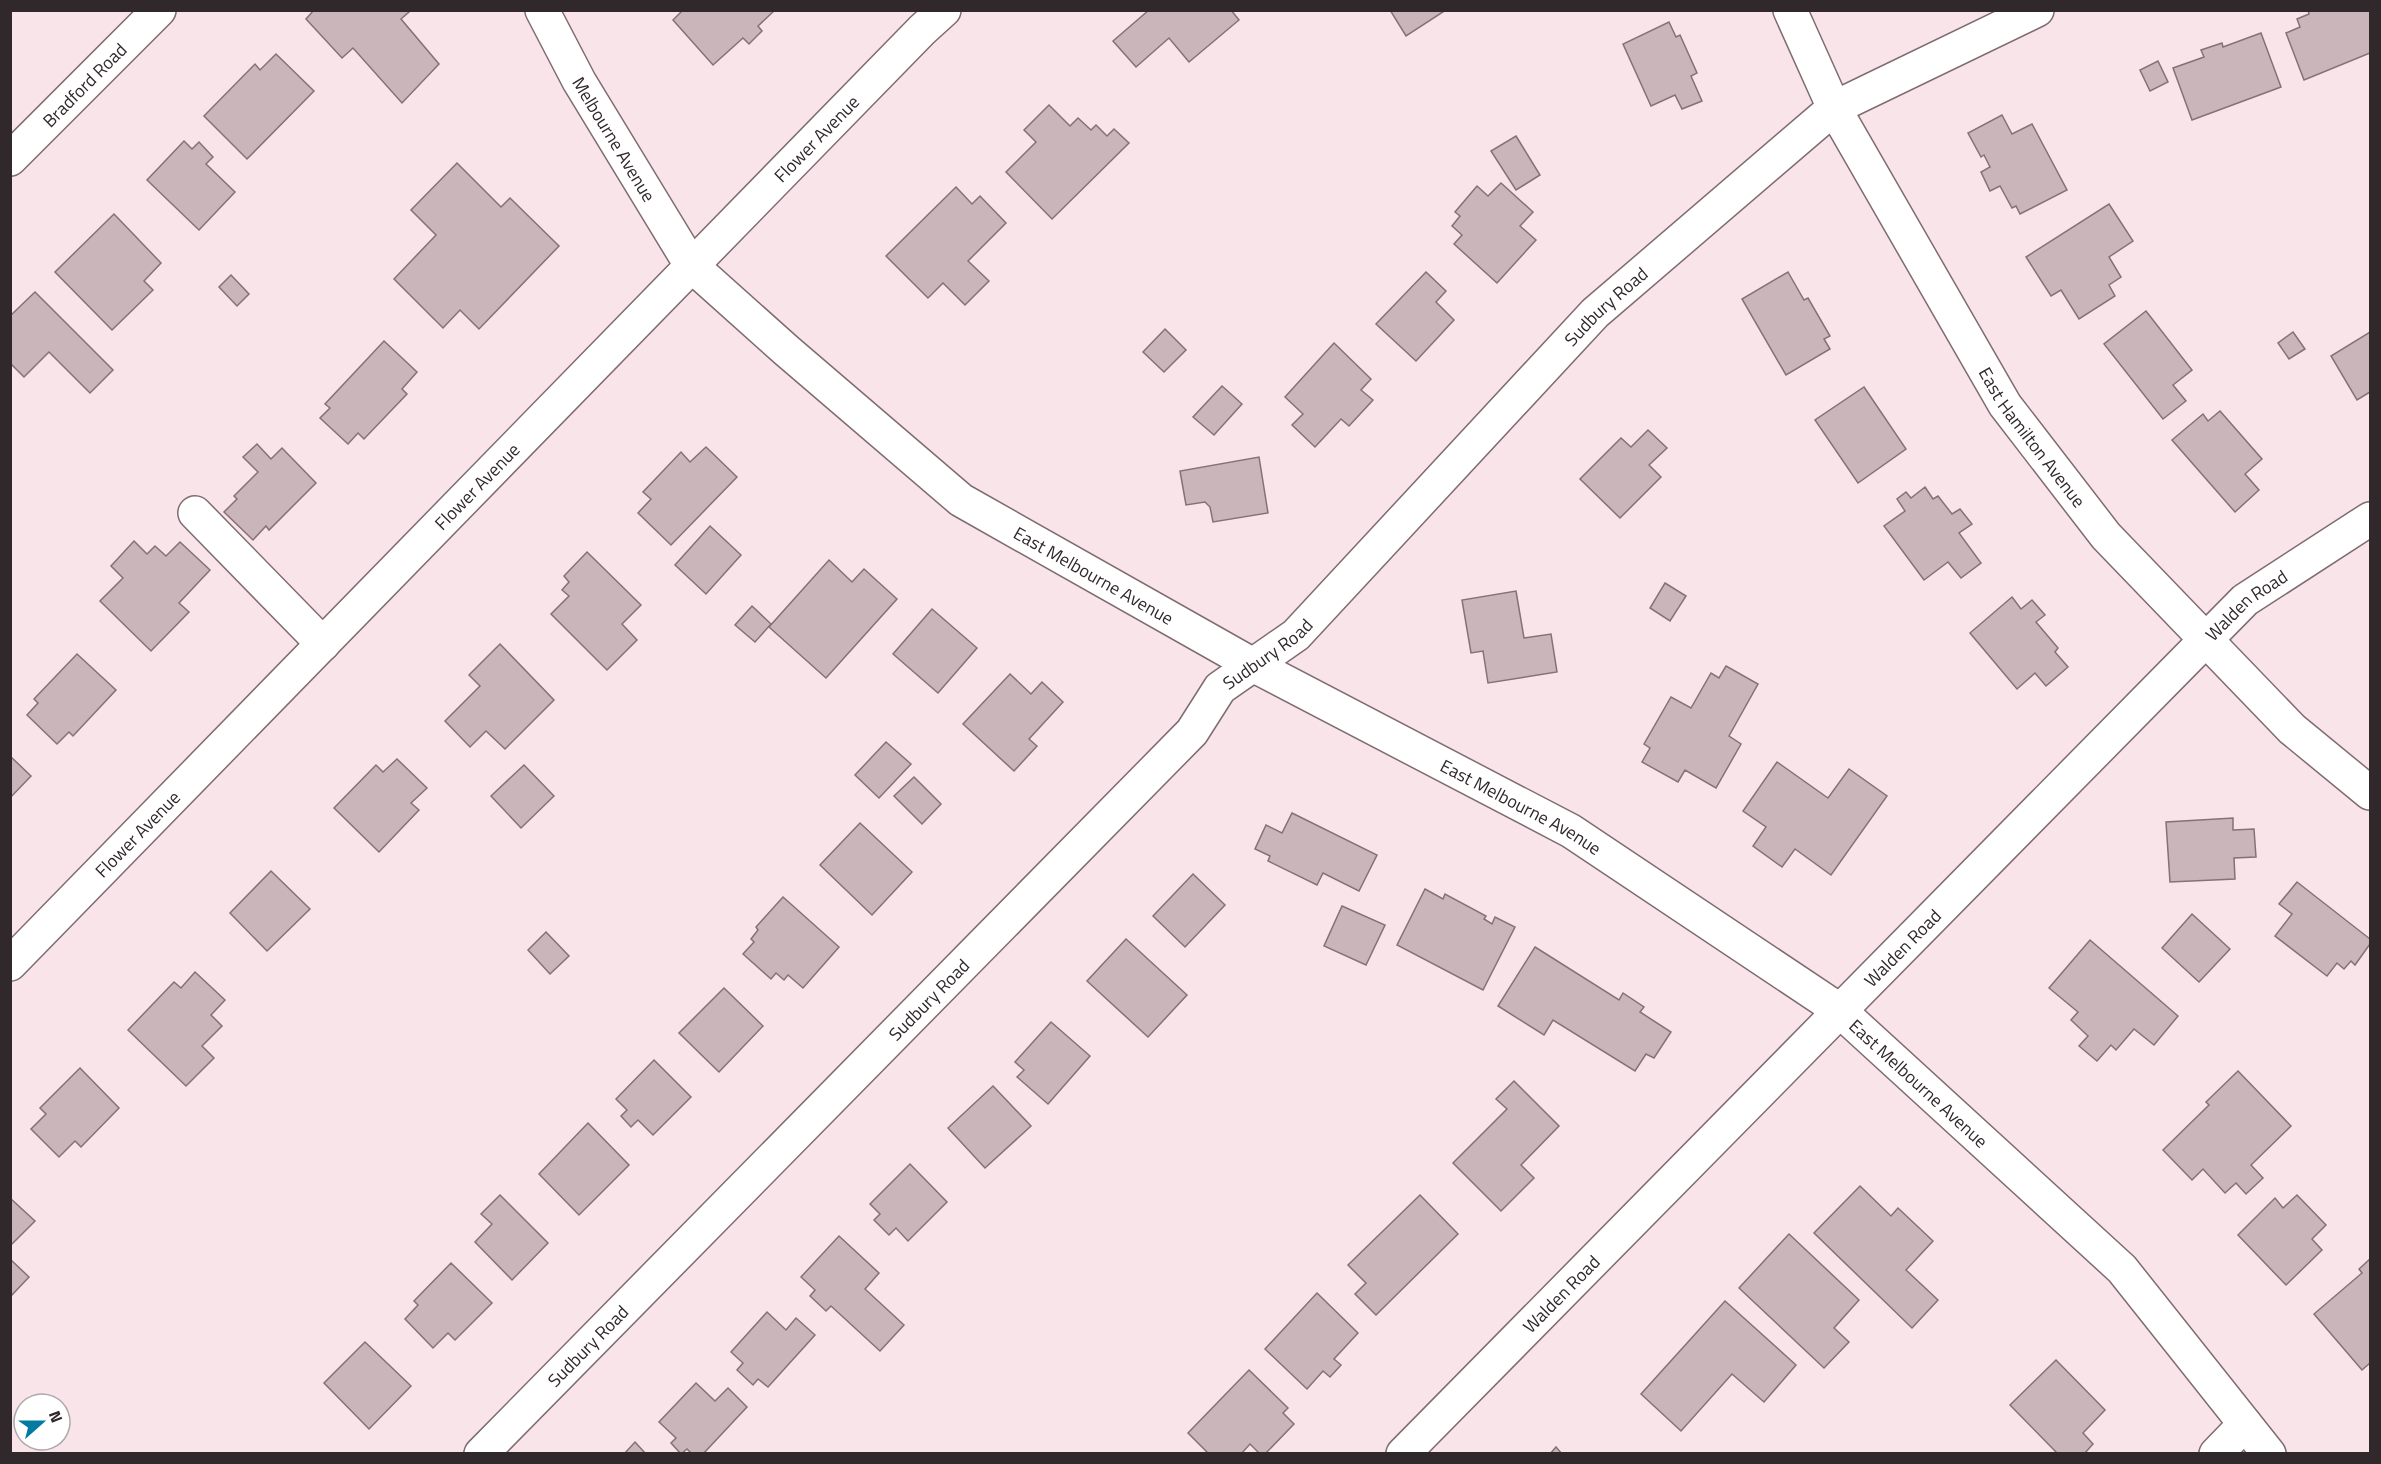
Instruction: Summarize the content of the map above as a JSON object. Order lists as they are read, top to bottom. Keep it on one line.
{"streets":{"street":["Bradford Road","Flower Avenue","Melbourne Avenue","Sudbury Road","East Hamilton Avenue","East Melbourne Avenue","Walden Road"]},"crossings":[["Flower Avenue","Melbourne Avenue"],["Flower Avenue","East Melbourne Avenue"],["Melbourne Avenue","East Melbourne Avenue"],["Sudbury Road","East Hamilton Avenue"],["Sudbury Road","East Melbourne Avenue"],["East Hamilton Avenue","Walden Road"],["East Melbourne Avenue","Walden Road"]],"north":"right"}
